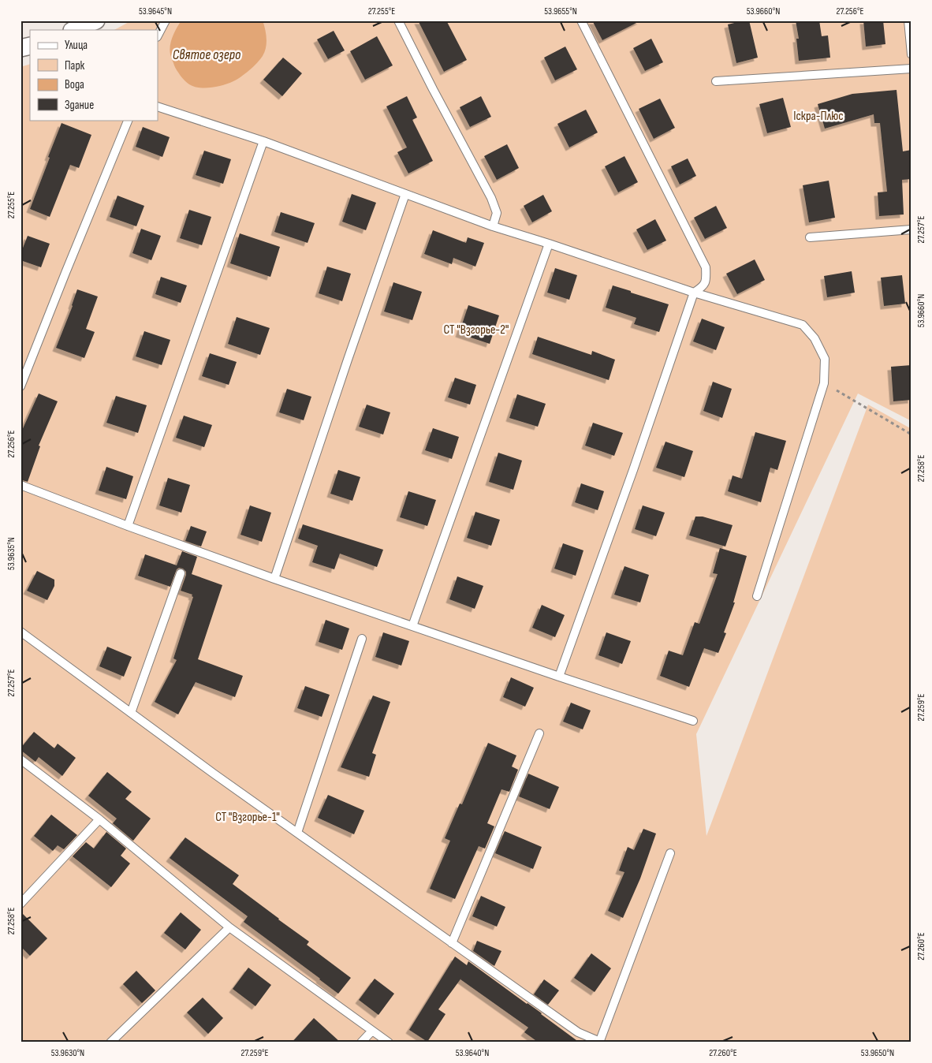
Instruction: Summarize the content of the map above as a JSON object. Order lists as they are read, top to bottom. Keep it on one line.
{"water":["Святое озеро"],"parks":["Іскра-Плюс","СТ \"Взгорье-2\"","СТ \"Взгорье-1\""],"legend":["Улица","Парк","Вода","Здание"],"coordinates":["53.9645°N","27.255°E","53.9655°N","53.9660°N","27.256°E","27.257°E","27.258°E","53.9635°N","27.259°E","27.260°E","53.9630°N","53.9640°N","53.9650°N"]}
